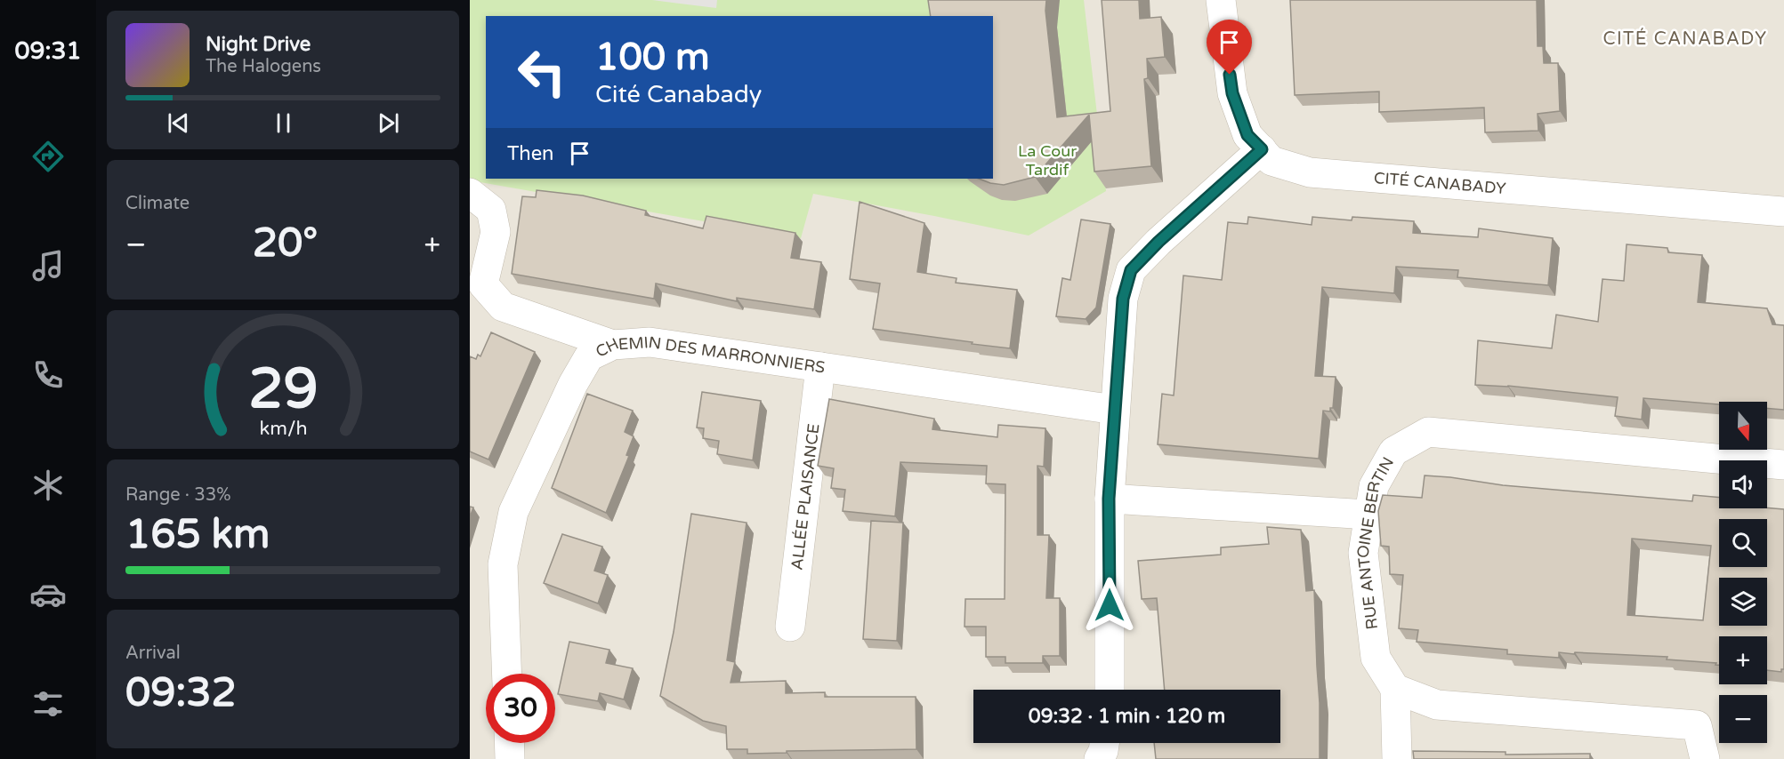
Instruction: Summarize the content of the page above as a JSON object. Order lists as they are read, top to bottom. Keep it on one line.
{"streets":{"street":["CITÉ CANABADY","CHEMIN DES MARRONNIERS","ALLÉE PLAISANCE","RUE ANTOINE BERTIN"]},"crossings":[["CHEMIN DES MARRONNIERS","ALLÉE PLAISANCE"]],"districts":["CITÉ CANABADY"],"parks":["La Cour Tardif"],"north":"bottom","page":{"tabs":"09:31","turn":["100 m","Cité Canabady"],"song":["Night Drive","The Halogens"],"then":"Then","tile":["Climate",["Range · 33%","165 km"],["Arrival","09:32"]],"heat":["−","20°","+"],"map_buttons":["+","−"],"limit":"30","trip":"09:32 · 1 min · 120 m","gauge":["29","km/h"]}}
